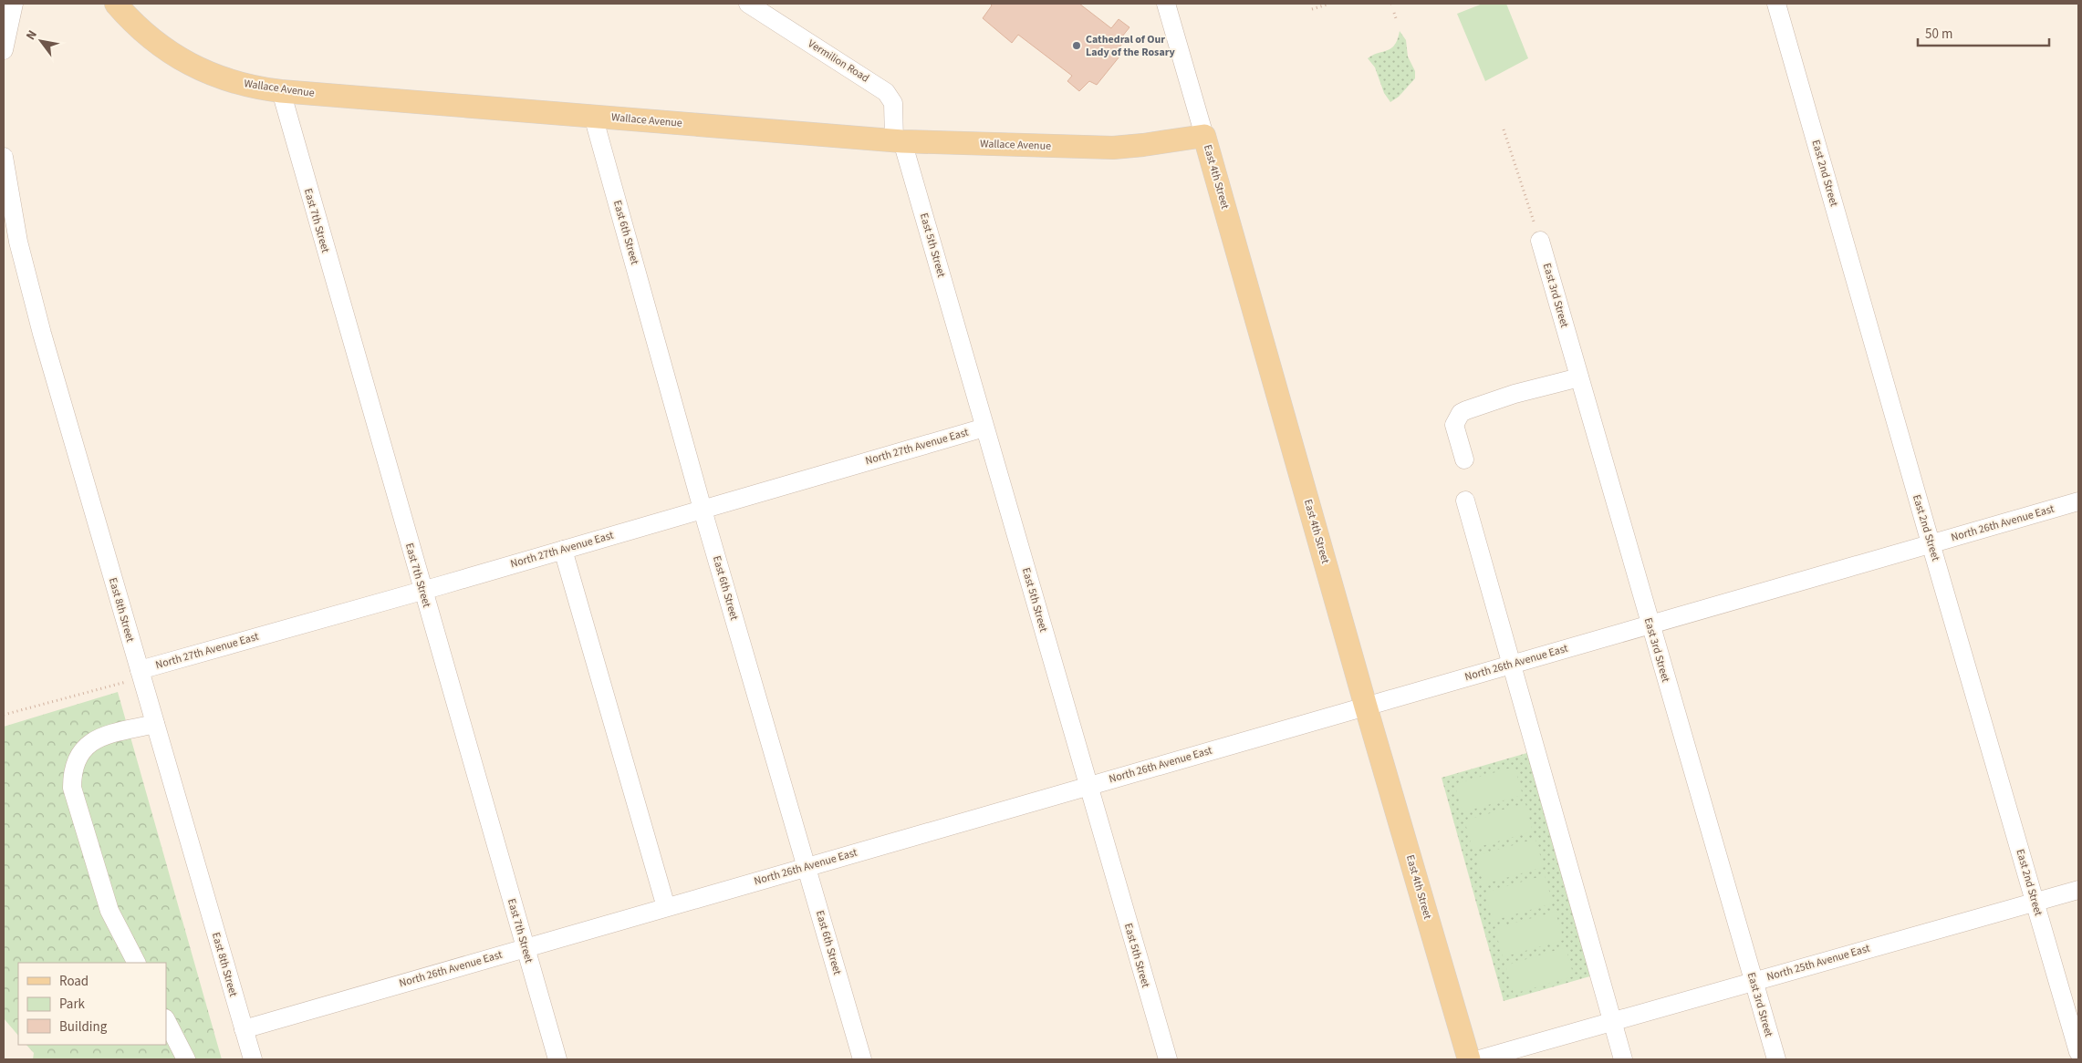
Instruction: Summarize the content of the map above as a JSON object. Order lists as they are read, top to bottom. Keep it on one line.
{"streets":{"main road":["Wallace Avenue","East 4th Street"],"street":["Vermilion Road","East 2nd Street","East 7th Street","East 6th Street","East 5th Street","East 3rd Street","North 27th Avenue East","North 26th Avenue East","East 8th Street","North 25th Avenue East"]},"crossings":[["Vermilion Road","Wallace Avenue"],["Vermilion Road","East 5th Street"],["Wallace Avenue","East 4th Street"],["Wallace Avenue","East 7th Street"],["Wallace Avenue","East 6th Street"],["Wallace Avenue","East 5th Street"],["East 2nd Street","North 26th Avenue East"],["East 2nd Street","North 25th Avenue East"],["East 4th Street","North 26th Avenue East"],["East 7th Street","North 27th Avenue East"],["East 7th Street","North 26th Avenue East"],["East 6th Street","North 27th Avenue East"],["East 6th Street","North 26th Avenue East"],["East 5th Street","North 27th Avenue East"],["East 5th Street","North 26th Avenue East"],["East 3rd Street","North 26th Avenue East"],["East 3rd Street","North 25th Avenue East"],["North 27th Avenue East","East 8th Street"],["North 26th Avenue East","East 8th Street"]],"places":["Cathedral of Our Lady of the Rosary"],"legend":["Road","Park","Building"],"scale_bar":"50 m","north":"top left"}
